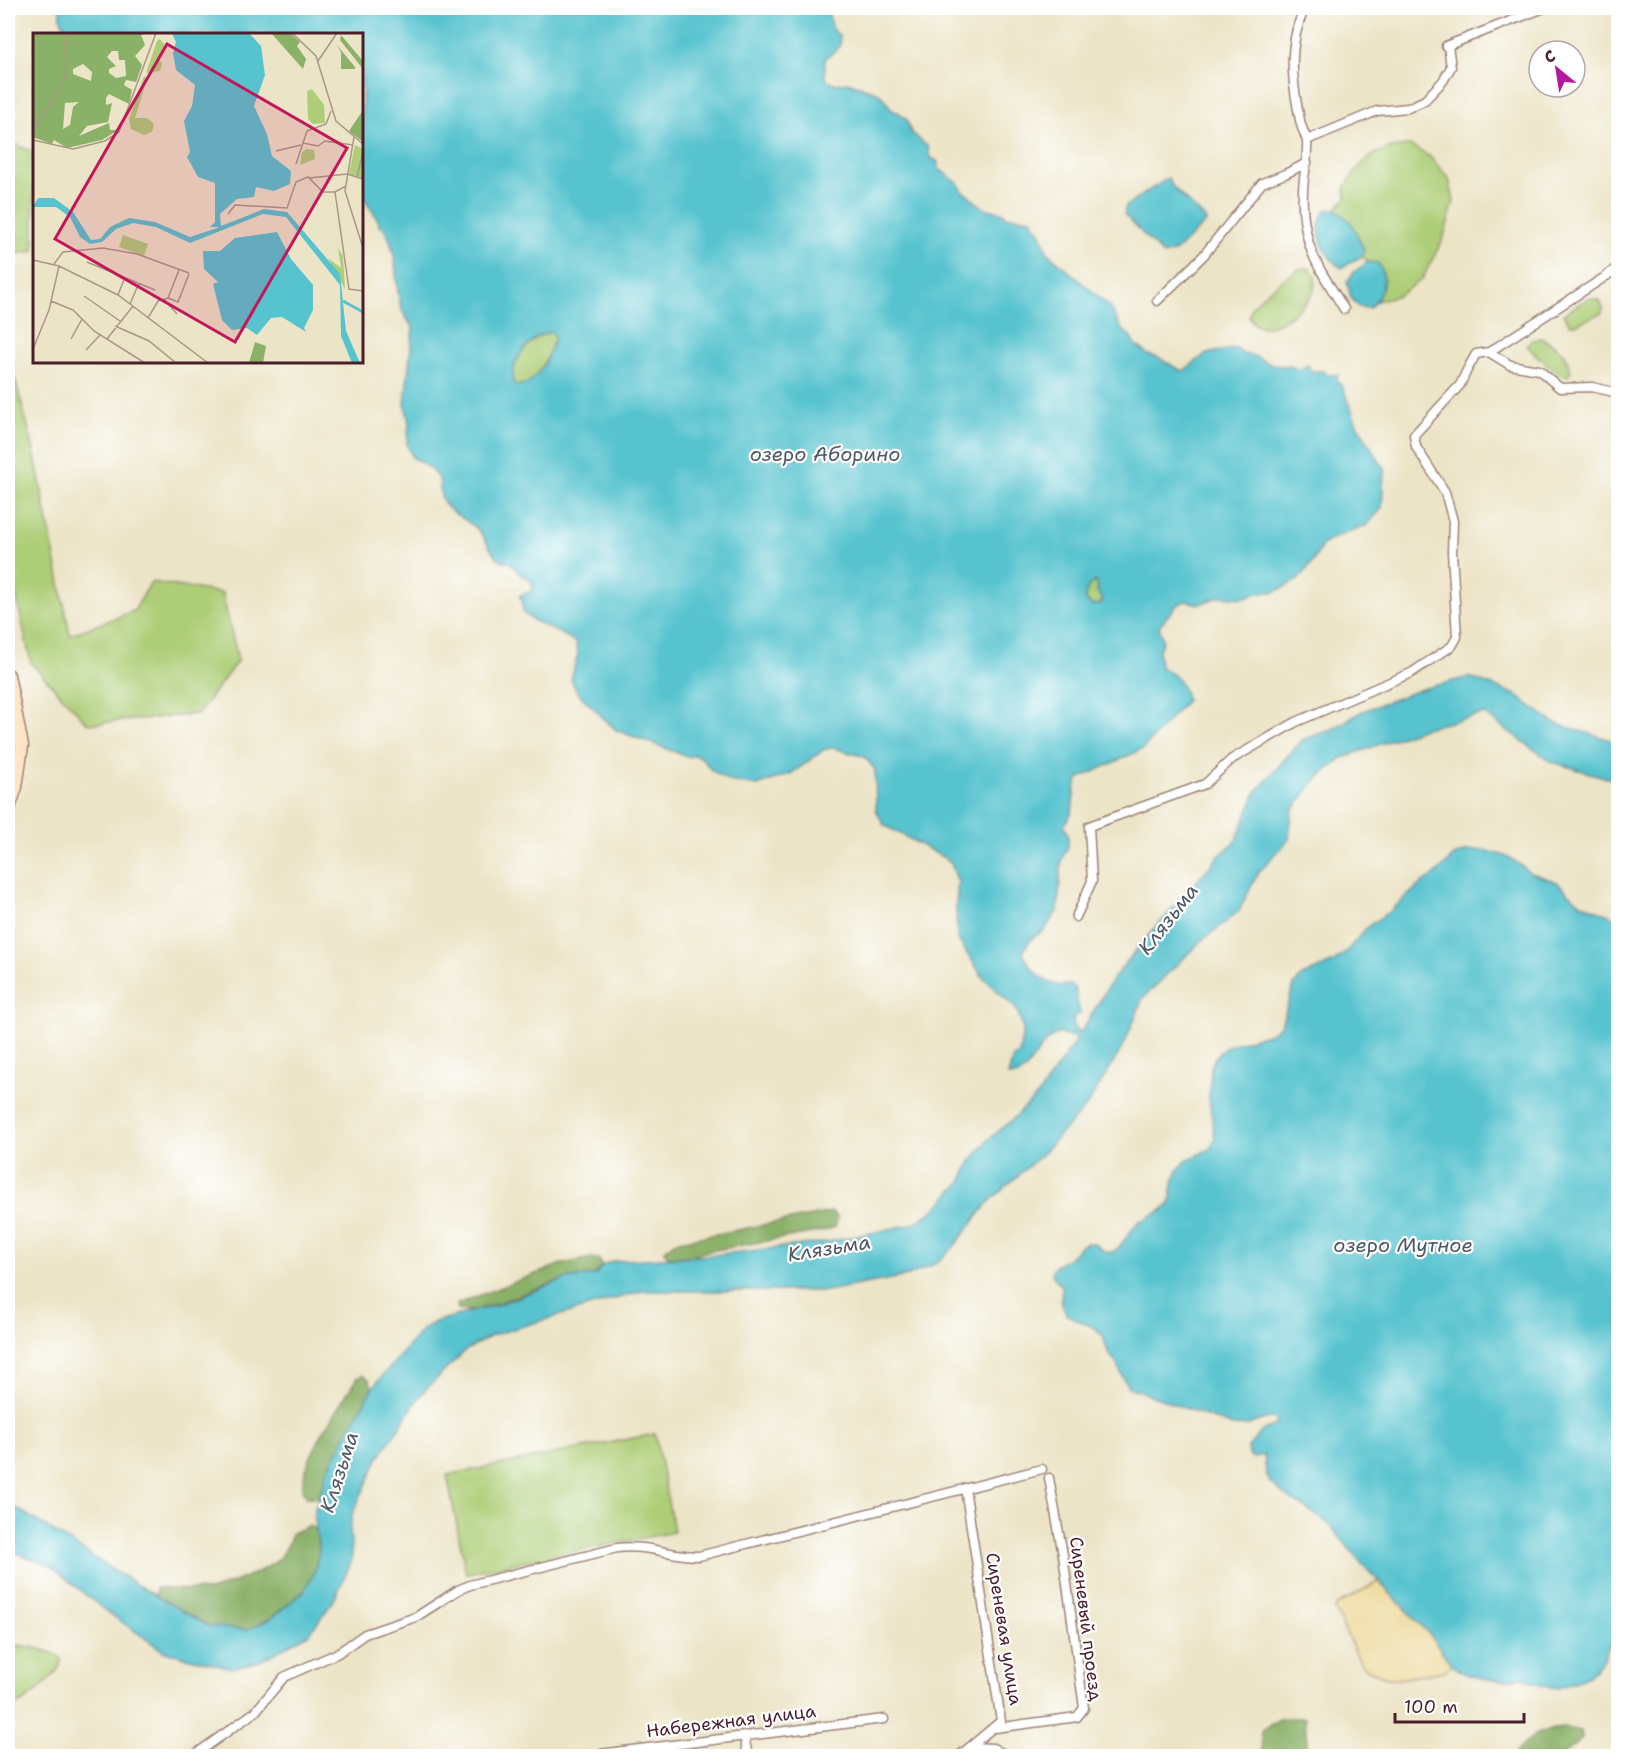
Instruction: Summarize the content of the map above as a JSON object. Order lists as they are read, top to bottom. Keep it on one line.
{"streets":{"street":["Сиреневый проезд","Сиреневая улица","Набережная улица"]},"crossings":[["Сиреневый проезд","Сиреневая улица"]],"water":["озеро Аборино","Клязьма","озеро Мутное"],"scale_bar":"100 m","north":"top left"}
